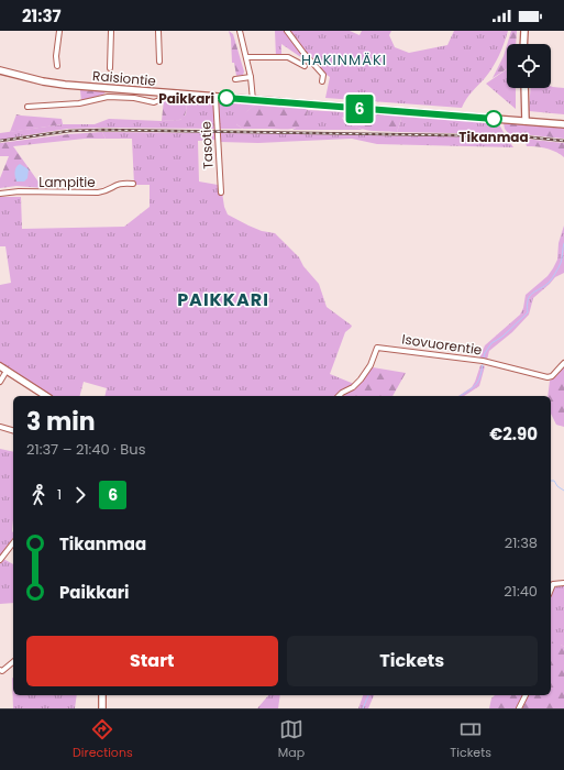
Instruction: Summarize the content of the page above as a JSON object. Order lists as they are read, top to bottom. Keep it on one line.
{"streets":{"main road":["Raisiontie"],"street":["Tasotie","Lampitie","Isovuorentie"]},"crossings":[["Raisiontie","Tasotie"]],"districts":["HAKINMÄKI","PAIKKARI"],"places":["Paikkari","Tikanmaa"],"lines":["bus line 6"],"page":{"status":"21:37","on_map":"6","heading":["3 min","21:37 – 21:40 · Bus","€2.90"],"legs":["1","6"],"list":[{"name":"Tikanmaa","value":"21:38"},{"name":"Paikkari","value":"21:40"}],"buttons":["Start","Tickets"],"tabs":["Directions","Map","Tickets"]}}
